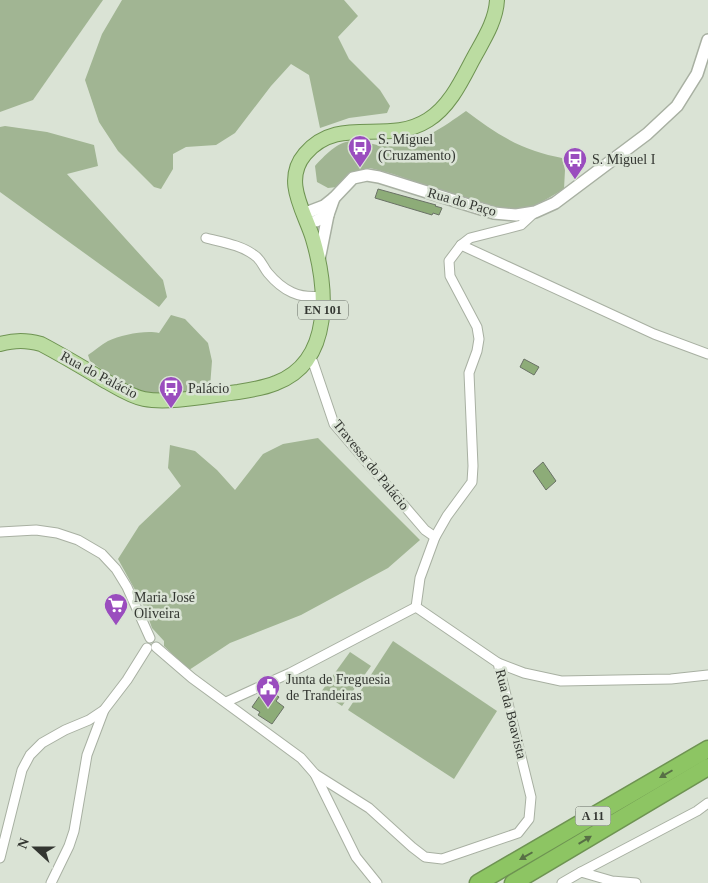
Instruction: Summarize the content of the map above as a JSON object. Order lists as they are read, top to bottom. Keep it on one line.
{"streets":{"highway":["A 11"],"main road":["EN 101","Rua do Palácio"],"street":["Rua do Paço","Travessa do Palácio","Rua da Boavista"]},"crossings":[["Rua do Paço","EN 101"],["EN 101","Rua do Palácio"],["EN 101","Travessa do Palácio"],["Rua do Palácio","Travessa do Palácio"]],"places":{"bus stop":["S. Miguel (Cruzamento)","S. Miguel I","Palácio"],"supermarket":["Maria José Oliveira"],"public building":["Junta de Freguesia de Trandeiras"]},"north":"left"}
